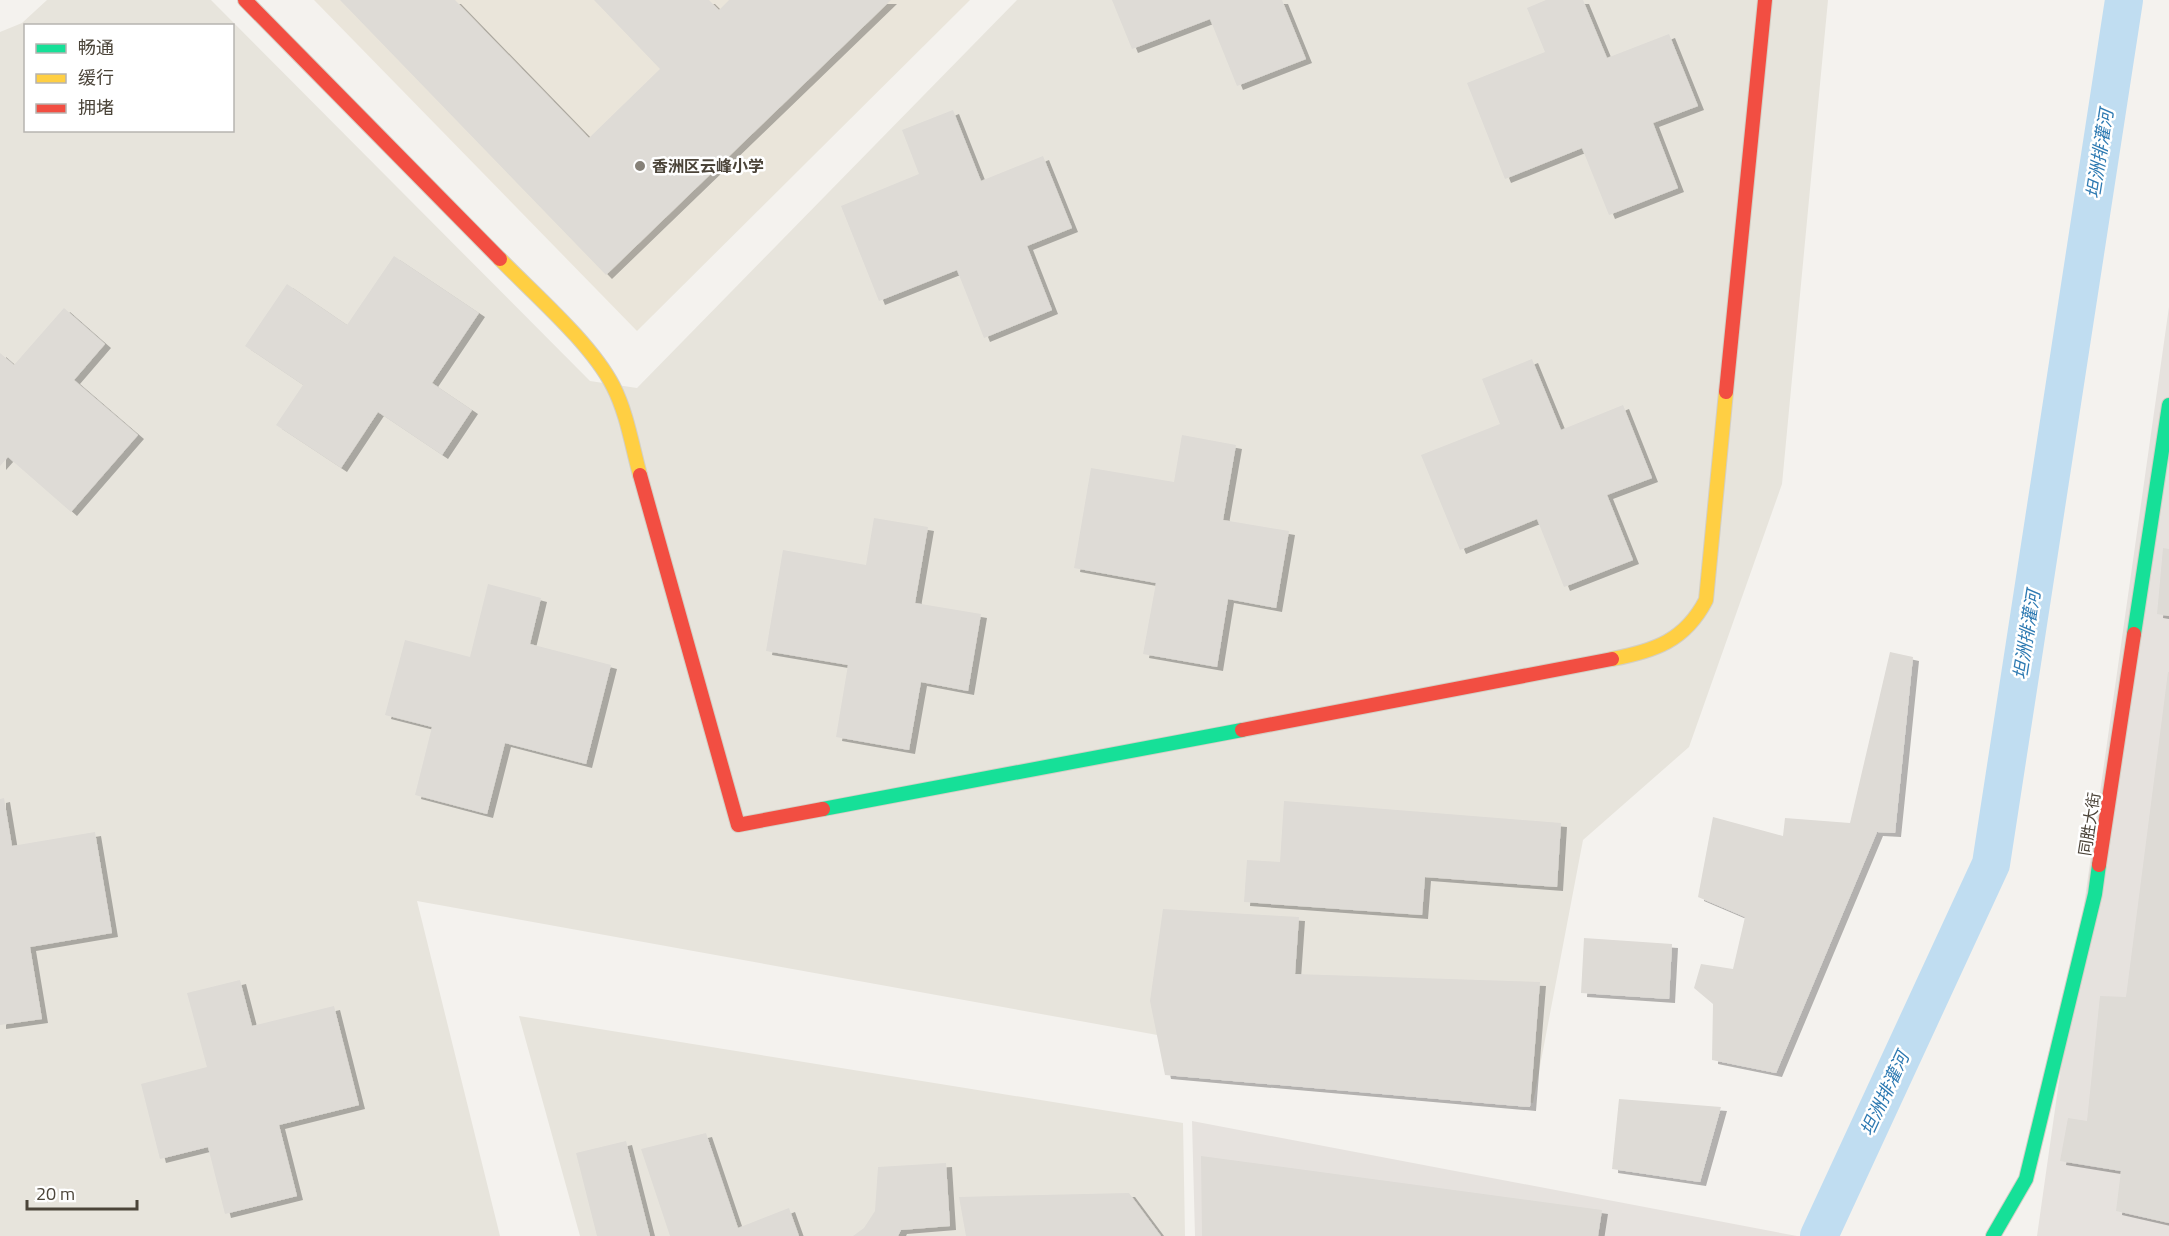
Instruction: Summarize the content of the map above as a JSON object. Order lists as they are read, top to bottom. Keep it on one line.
{"streets":{"street":["同胜大街"]},"water":["坦洲排灌河"],"places":["香洲区云峰小学"],"legend":["畅通","缓行","拥堵"],"scale_bar":"20 m"}
